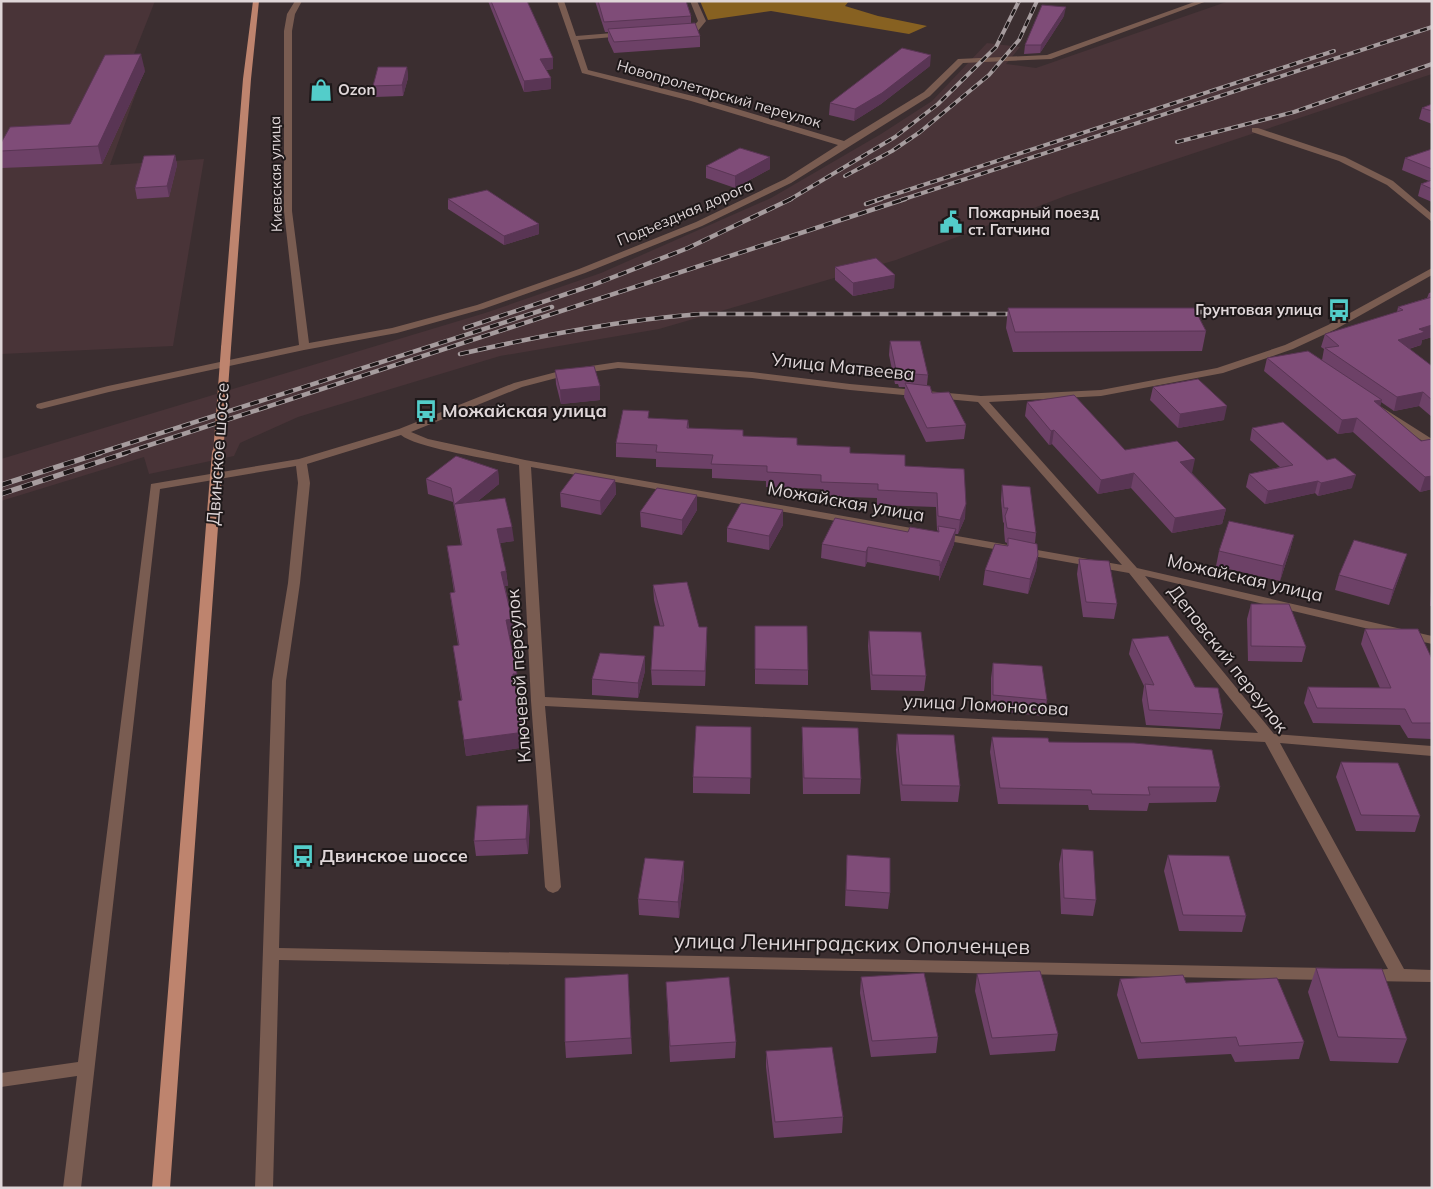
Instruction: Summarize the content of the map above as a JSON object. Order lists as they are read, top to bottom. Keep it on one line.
{"streets":{"main road":["Киевская улица","Двинское шоссе"],"street":["Новопролетарский переулок","Подъездная дорога","Улица Матвеева","Можайская улица","Деповский переулок","Ключевой переулок","улица Ломоносова","улица Ленинградских Ополченцев"]},"crossings":[["Новопролетарский переулок","Подъездная дорога"],["Киевская улица","Подъездная дорога"],["Киевская улица","Двинское шоссе"],["Улица Матвеева","Можайская улица"],["Улица Матвеева","Деповский переулок"],["Можайская улица","Деповский переулок"],["Можайская улица","Ключевой переулок"],["Деповский переулок","улица Ломоносова"],["Деповский переулок","улица Ленинградских Ополченцев"],["Ключевой переулок","улица Ломоносова"]],"places":{"shop":["Ozon"],"public building":["Пожарный поезд ст. Гатчина"],"bus stop":["Грунтовая улица","Можайская улица","Двинское шоссе"]}}
